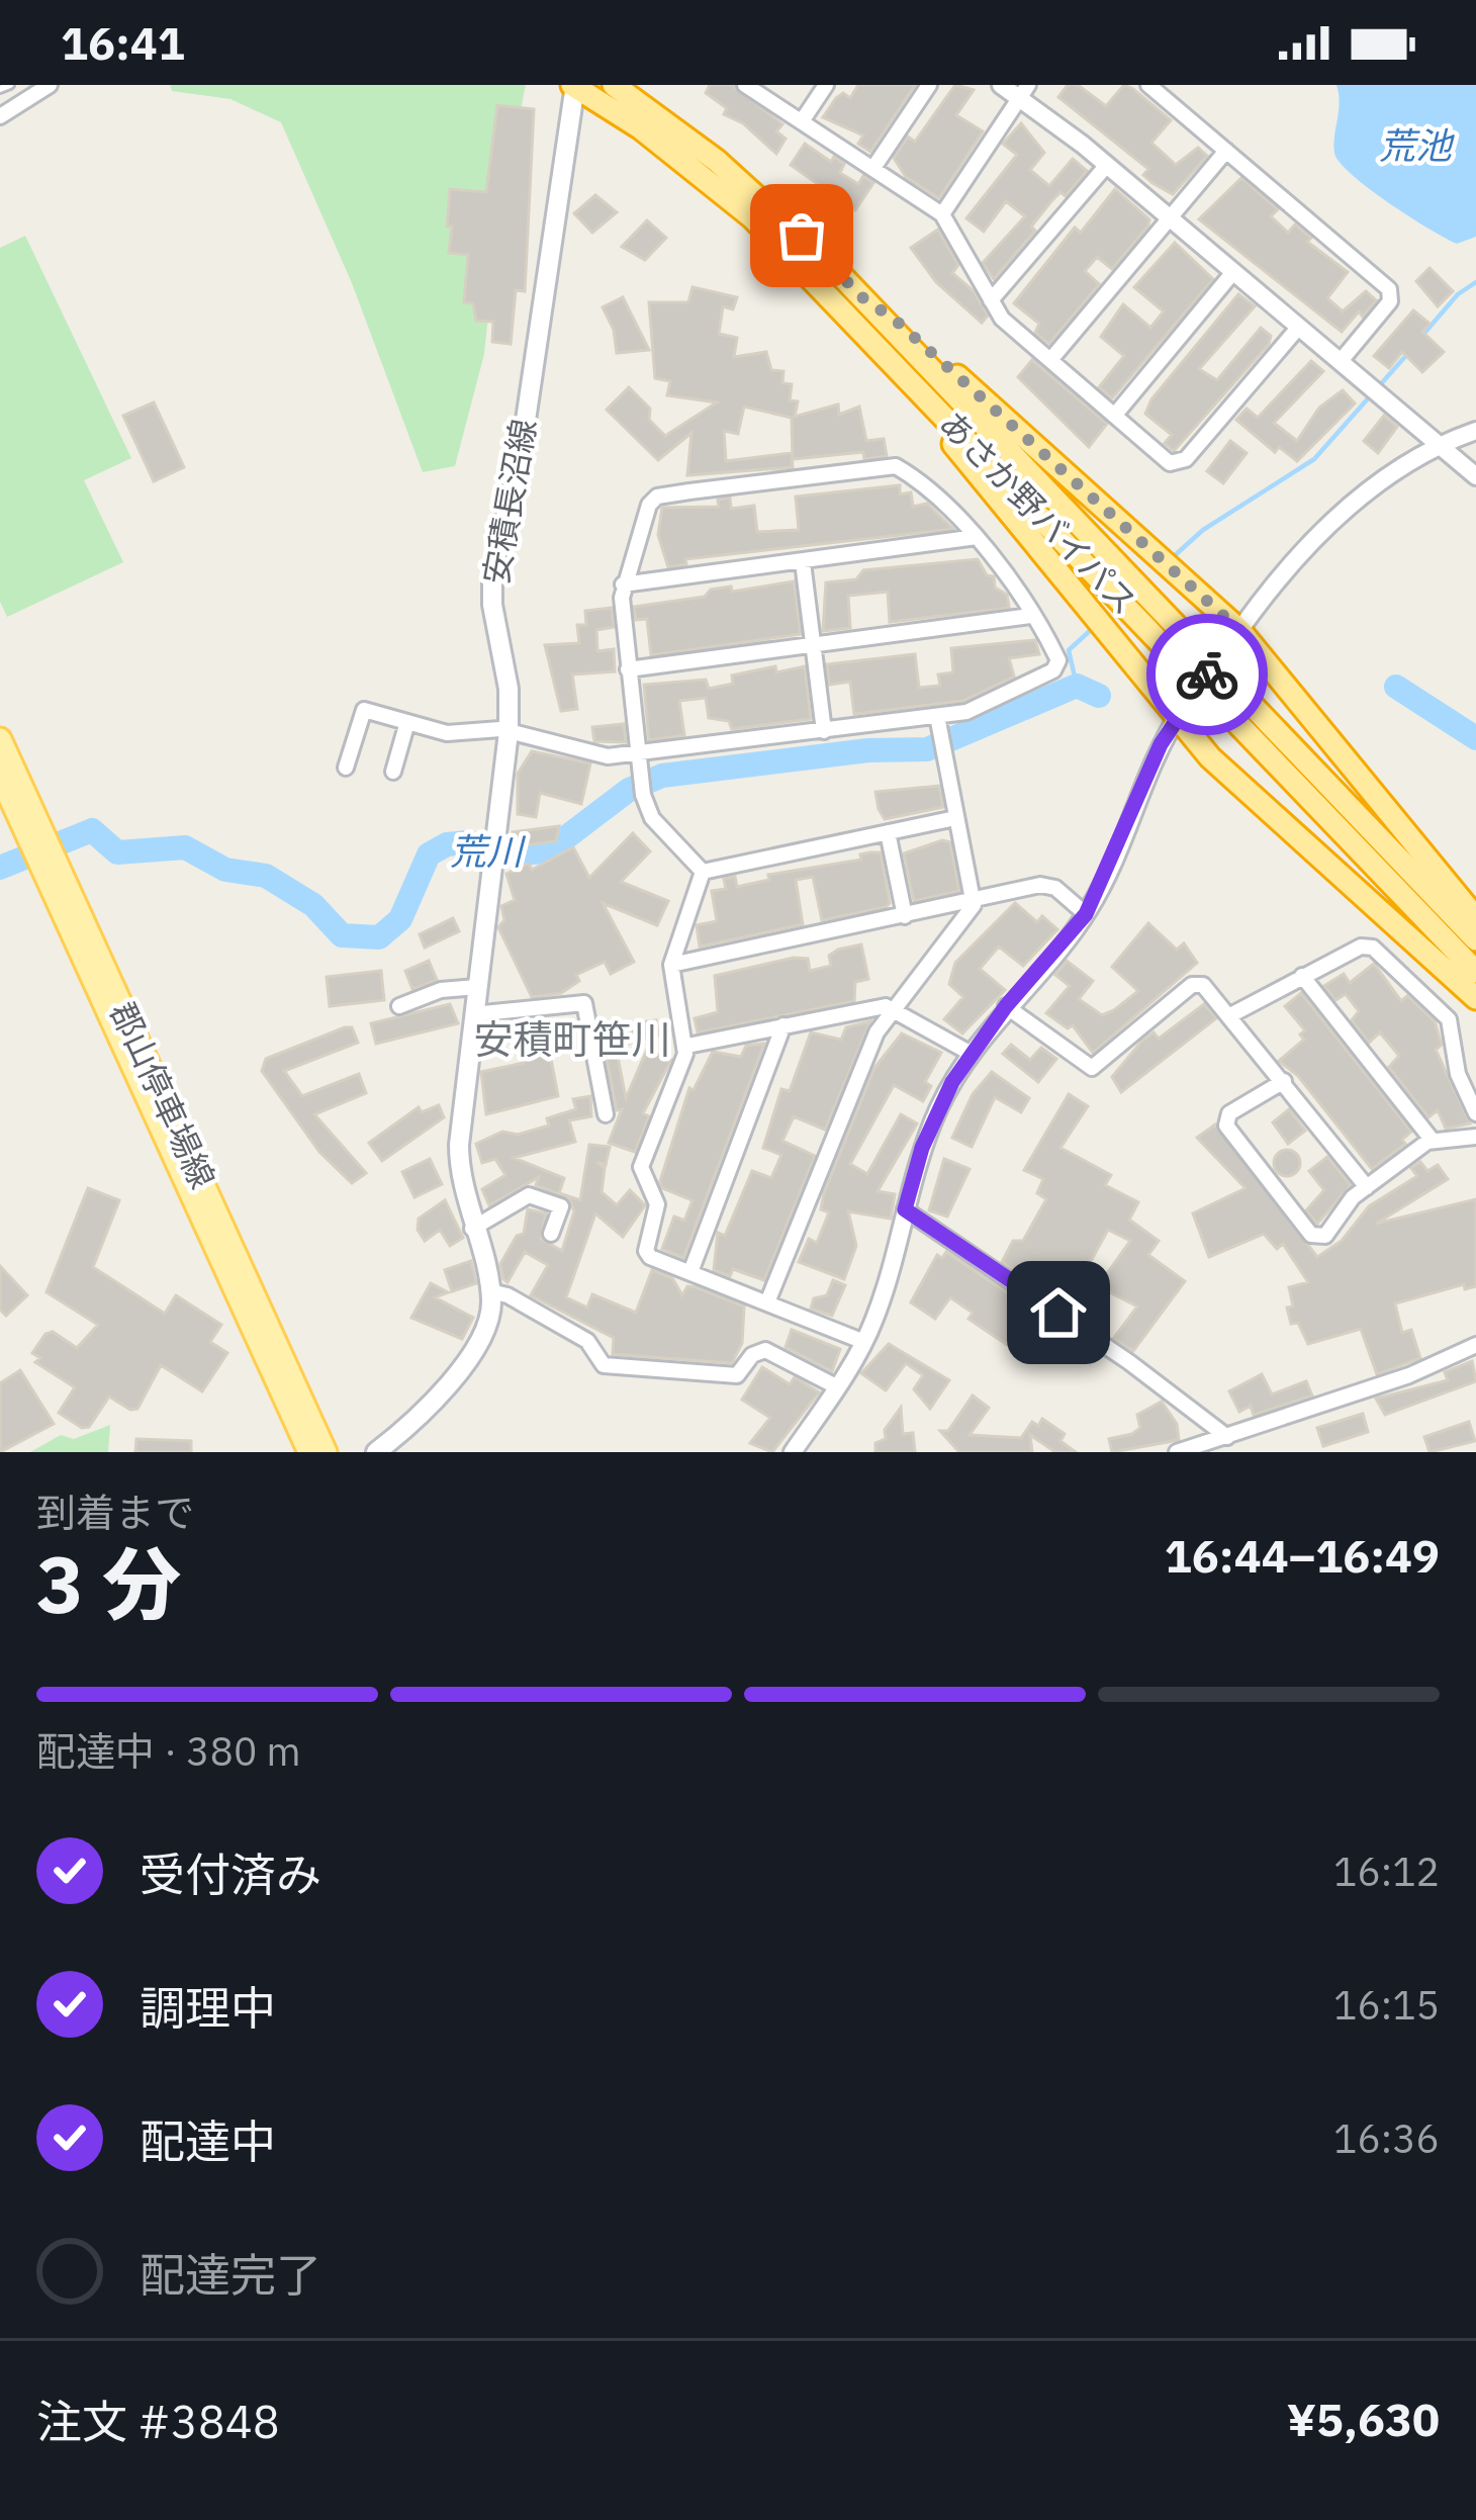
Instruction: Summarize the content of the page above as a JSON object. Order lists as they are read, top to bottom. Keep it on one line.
{"streets":{"highway":["あさか野バイパス"],"main road":["安積長沼線","郡山停車場線"]},"crossings":[["安積長沼線","あさか野バイパス"]],"districts":["安積町笹川"],"water":["荒池","荒川"],"page":{"status":"16:41","heading":["3 分","到着まで","16:44–16:49"],"panel":["注文 #3848","¥5,630"],"bar":"配達中 · 380 m","list":[["受付済み","16:12"],["調理中","16:15"],["配達中","16:36"],"配達完了"]}}
